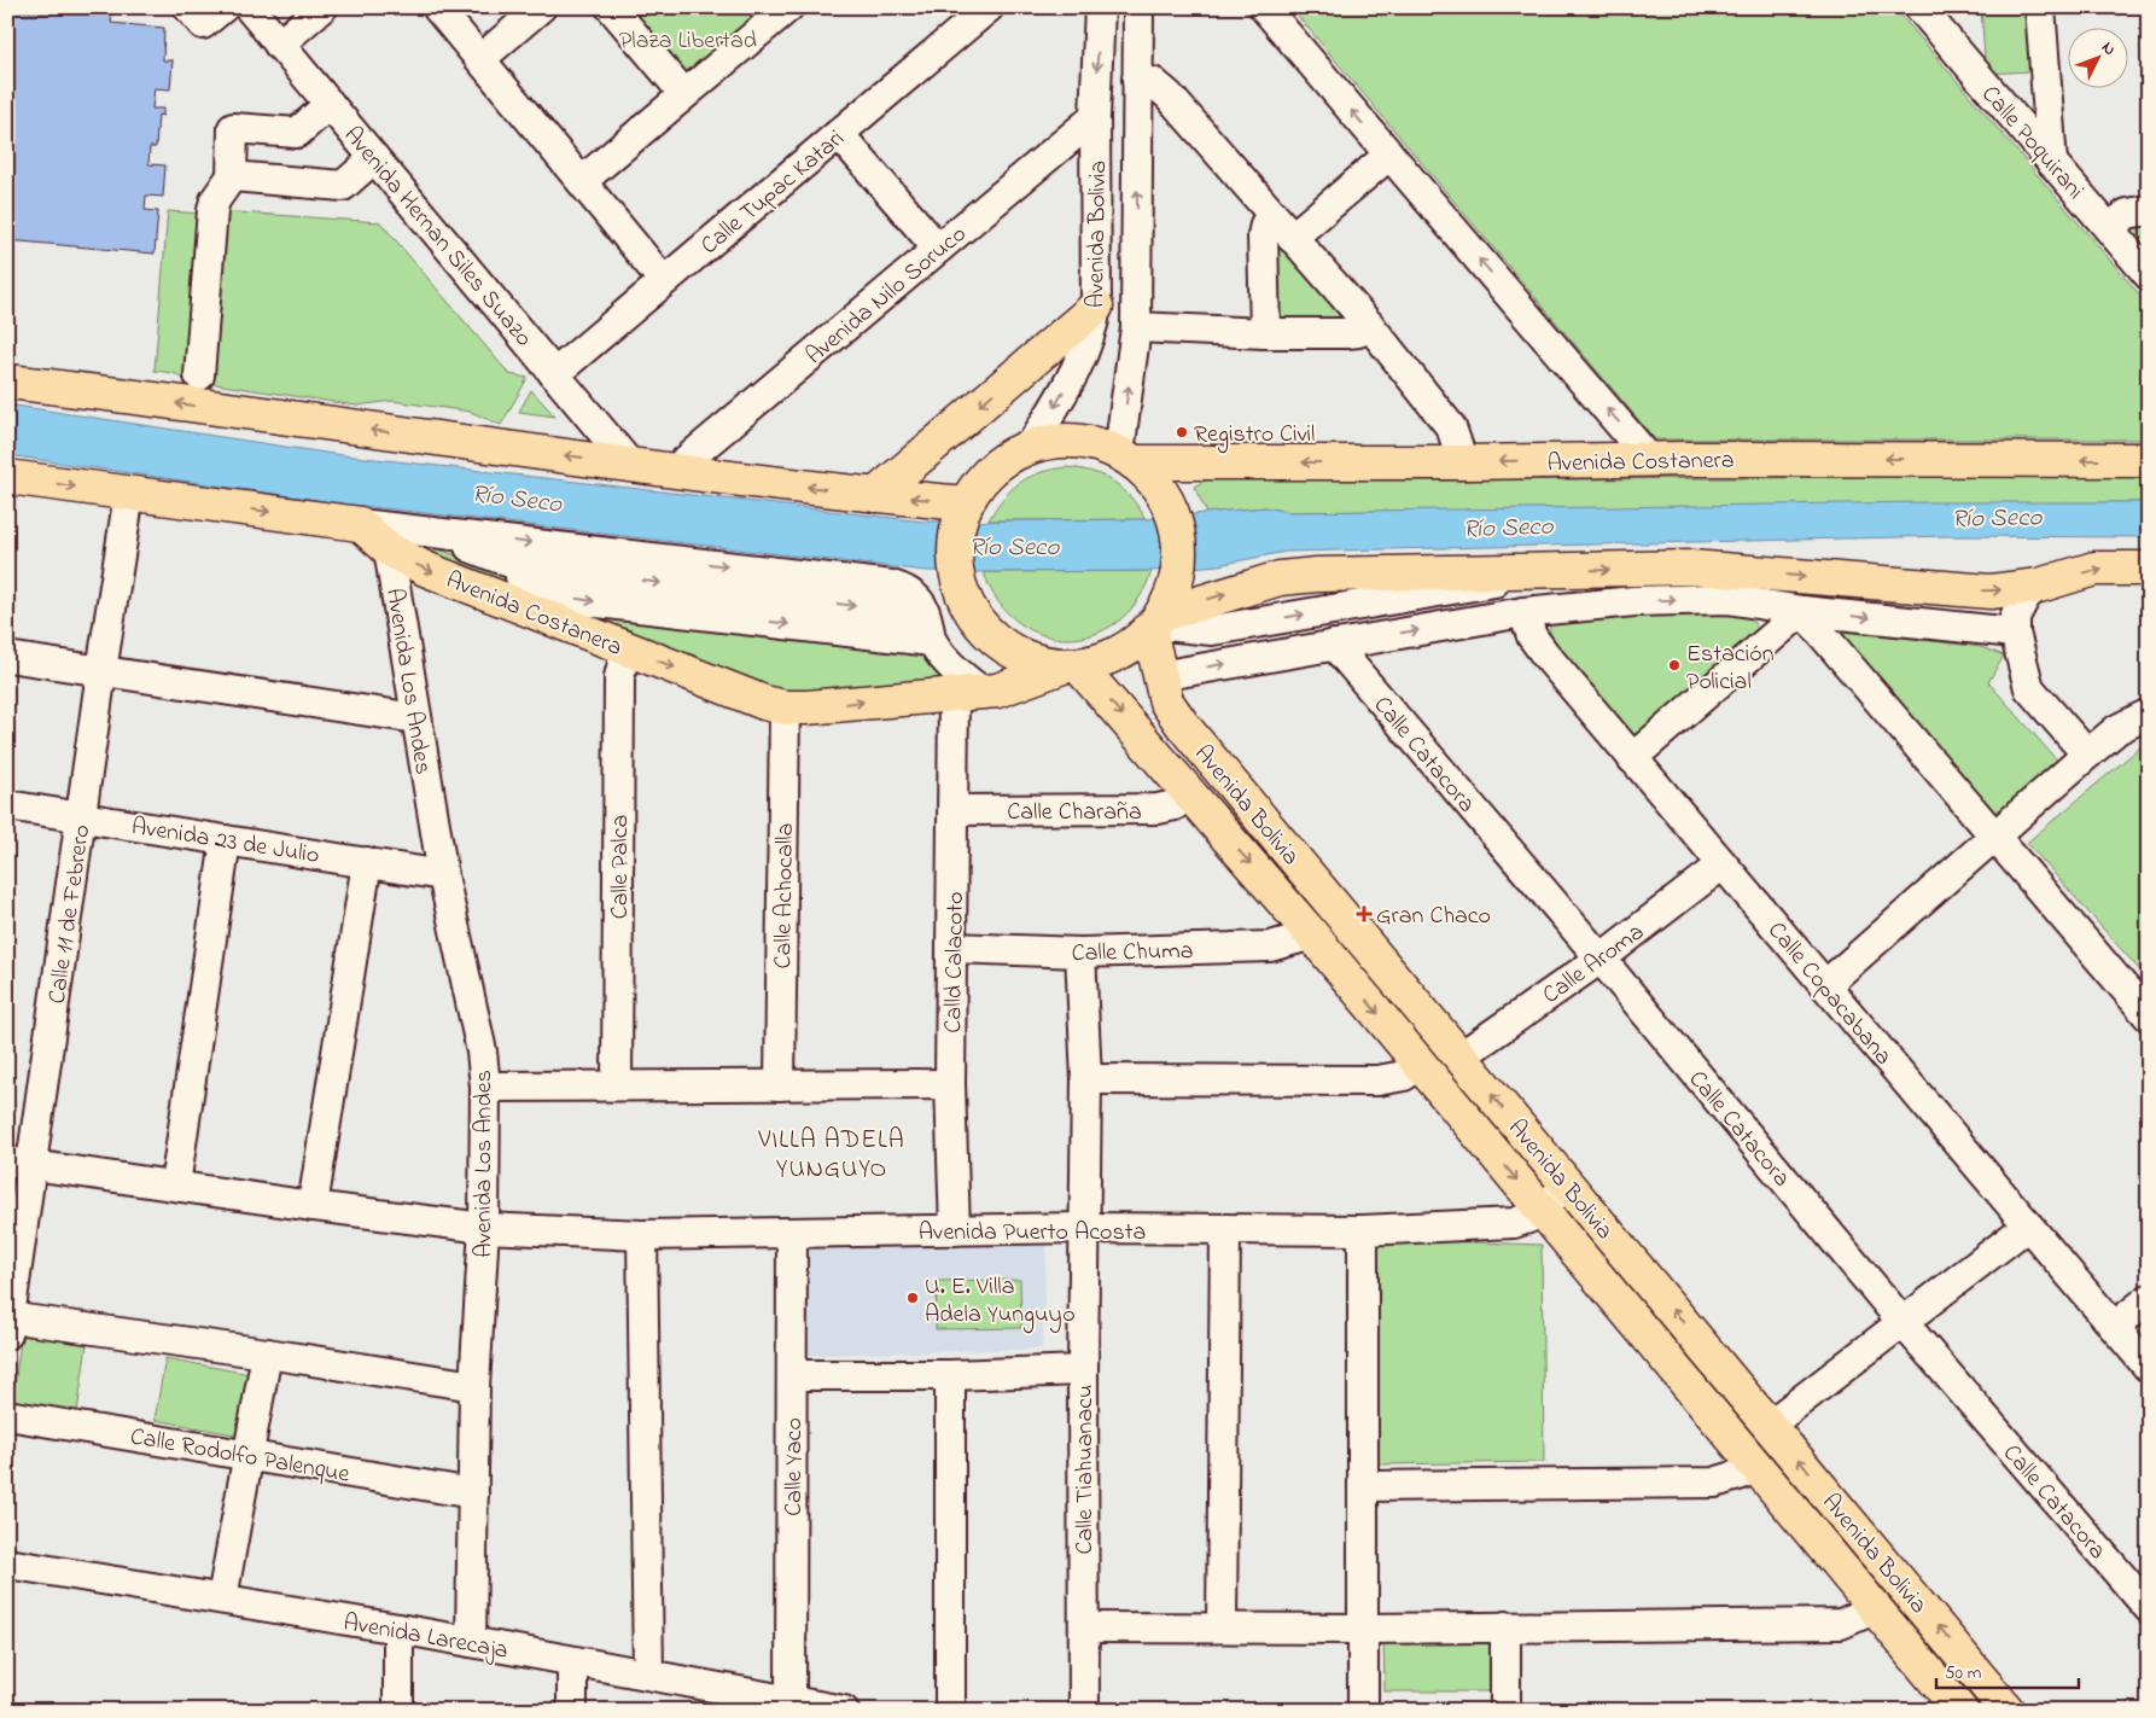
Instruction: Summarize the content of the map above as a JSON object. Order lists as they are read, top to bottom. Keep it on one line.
{"streets":{"main road":["Avenida Bolivia","Avenida Costanera"],"street":["Calle Poquirani","Calle Tupac Katari","Avenida Hernan Siles Suazo","Avenida Nilo Soruco","Avenida Los Andes","Calle Catacora","Calle Charaña","Avenida 23 de Julio","Calle Palca","Calle Achocalla","Calle 11 de Febrero","Calle Chuma","Calld Calacoto","Calle Aroma","Calle Copacabana","Avenida Puerto Acosta","Calle Rodolfo Palenque","Calle Yaco","Calle Tiahuanacu","Avenida Larecaja"]},"crossings":[["Calle Tupac Katari","Avenida Hernan Siles Suazo"],["Avenida Bolivia","Avenida Nilo Soruco"],["Avenida Bolivia","Avenida Costanera"],["Avenida Bolivia","Calle Charaña"],["Avenida Bolivia","Calle Chuma"],["Avenida Bolivia","Calle Aroma"],["Avenida Bolivia","Avenida Puerto Acosta"],["Avenida Costanera","Avenida Los Andes"],["Avenida Costanera","Calle Palca"],["Avenida Costanera","Calle Achocalla"],["Avenida Costanera","Calle 11 de Febrero"],["Avenida Costanera","Calld Calacoto"],["Avenida Los Andes","Avenida 23 de Julio"],["Avenida Los Andes","Avenida Puerto Acosta"],["Avenida Los Andes","Calle Rodolfo Palenque"],["Avenida Los Andes","Avenida Larecaja"],["Calle Catacora","Calle Aroma"],["Calle Charaña","Calld Calacoto"],["Avenida 23 de Julio","Calle 11 de Febrero"],["Calle 11 de Febrero","Avenida Puerto Acosta"],["Calle Chuma","Calld Calacoto"],["Calle Chuma","Calle Tiahuanacu"],["Calld Calacoto","Avenida Puerto Acosta"],["Calle Aroma","Calle Copacabana"],["Avenida Puerto Acosta","Calle Yaco"],["Avenida Puerto Acosta","Calle Tiahuanacu"],["Calle Yaco","Avenida Larecaja"]],"districts":["VILLA ADELA YUNGUYO"],"water":["Río Seco"],"parks":["Plaza Libertad"],"places":{"other":["Registro Civil","Estación Policial","U. E. Villa Adela Yunguyo"],"health":["Gran Chaco"]},"scale_bar":"50 m","north":"top right"}
